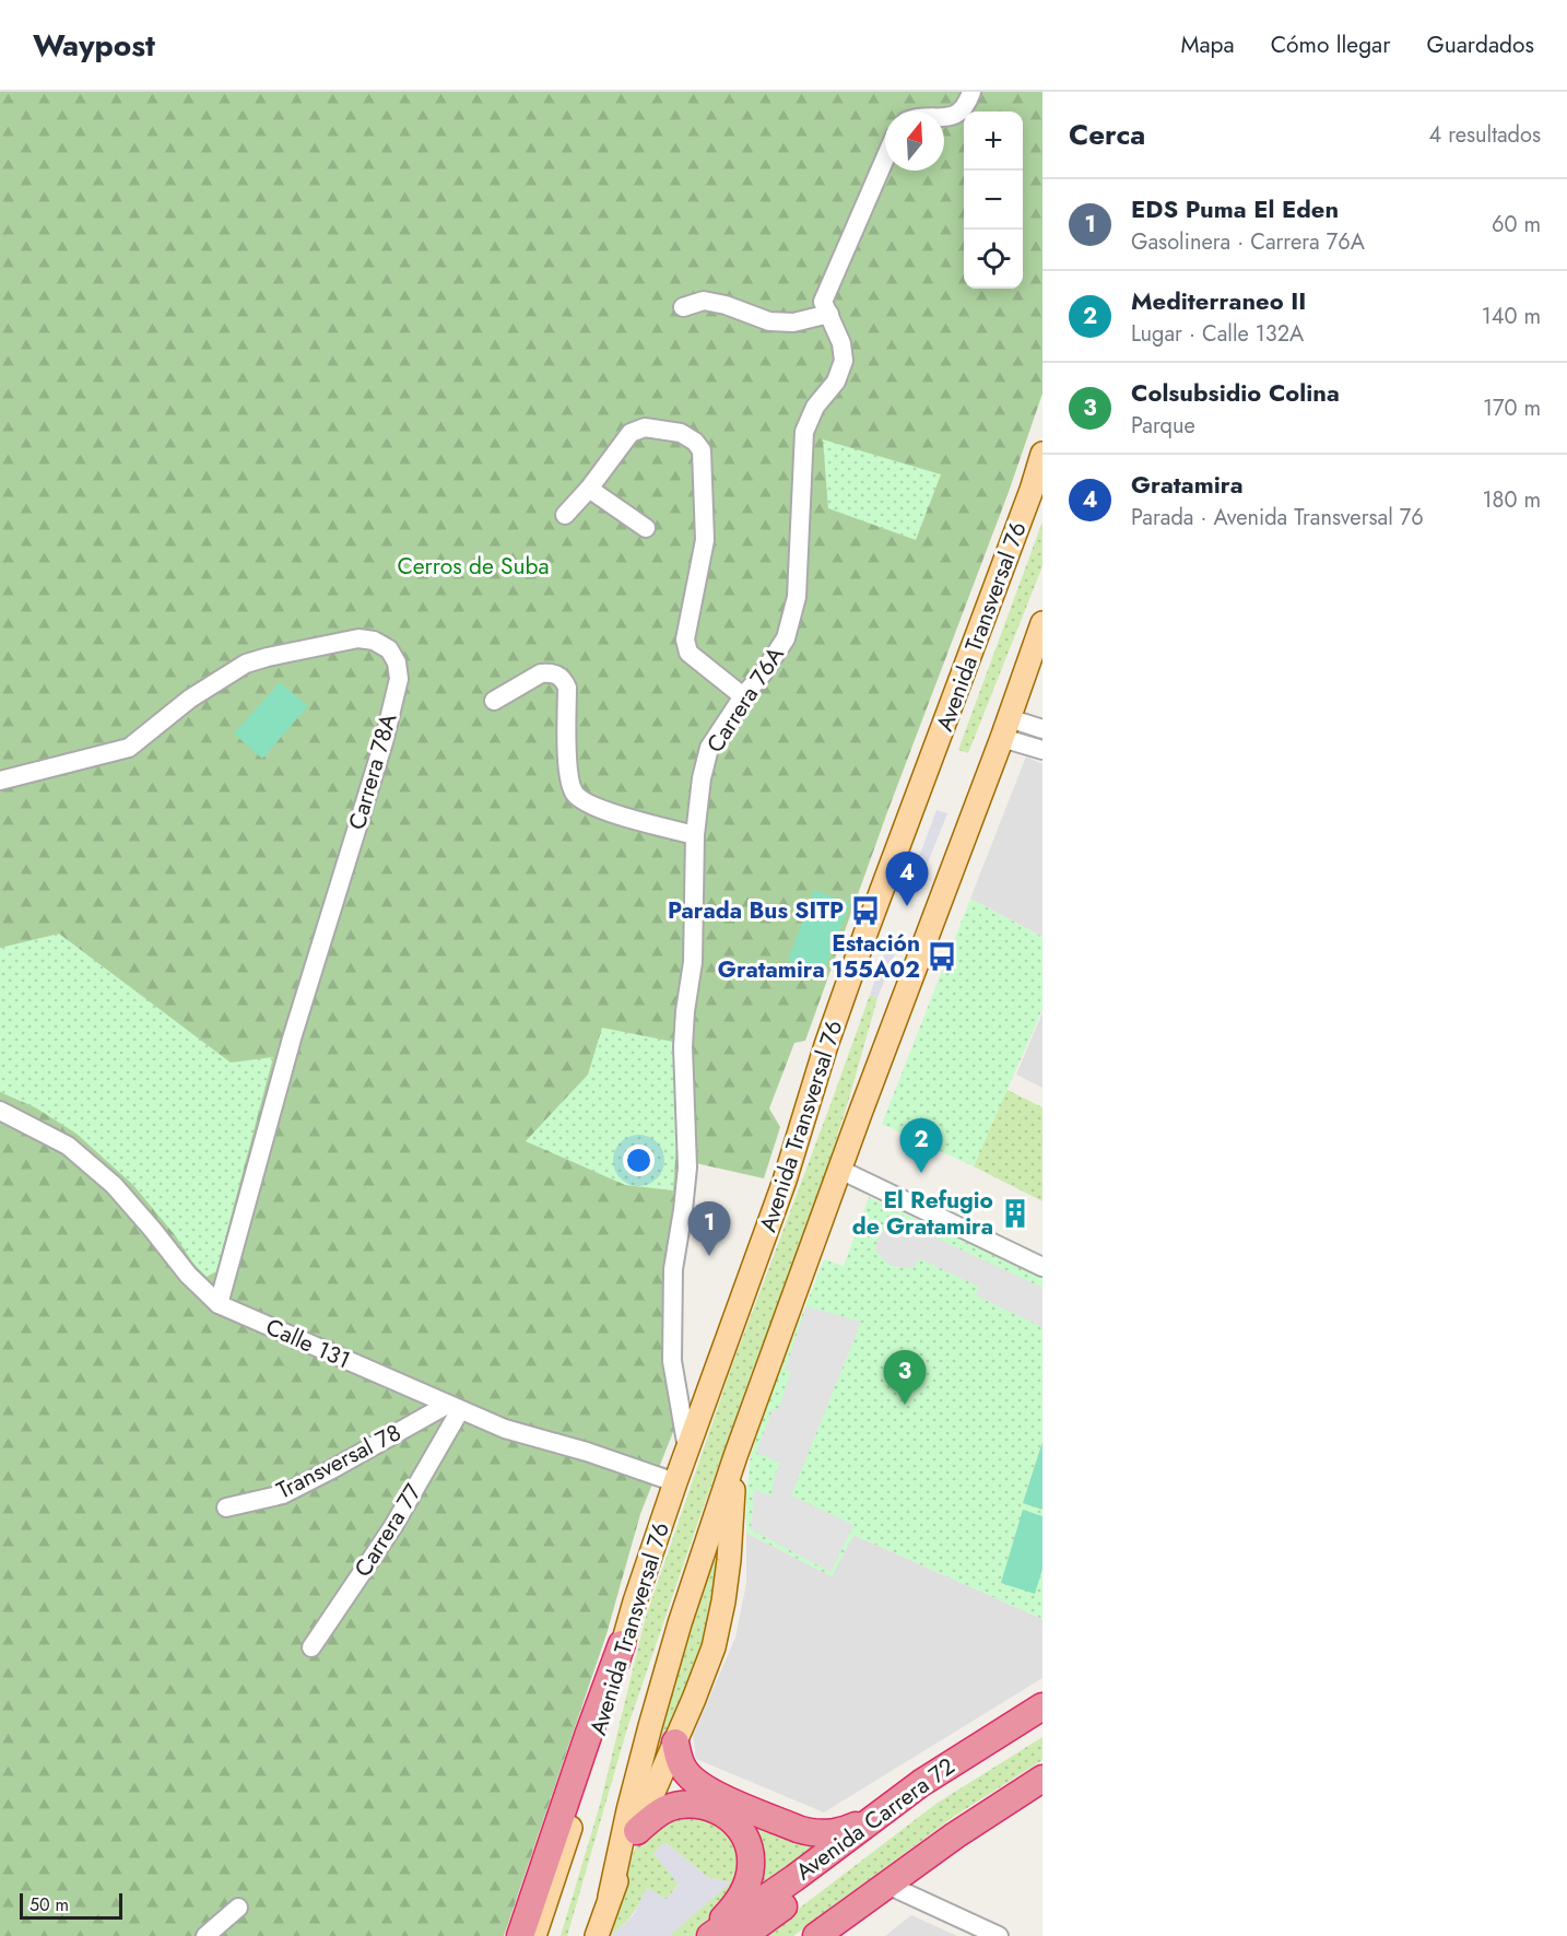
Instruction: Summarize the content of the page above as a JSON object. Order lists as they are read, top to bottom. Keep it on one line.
{"streets":{"highway":["Avenida Carrera 72"],"main road":["Avenida Transversal 76"],"street":["Carrera 76A","Carrera 78A","Calle 131","Transversal 78","Carrera 77"]},"crossings":[["Avenida Transversal 76","Carrera 76A"],["Avenida Transversal 76","Calle 131"],["Carrera 78A","Calle 131"],["Calle 131","Transversal 78"],["Calle 131","Carrera 77"],["Transversal 78","Carrera 77"]],"parks":["Cerros de Suba"],"places":{"bus stop":["Parada Bus SITP","Estación Gratamira 155A02"],"building":["El Refugio de Gratamira"]},"scale_bar":"50 m","north":"top","page":{"header":"Waypost","nav":["Mapa","Cómo llegar","Guardados"],"heading":["Cerca","4 resultados"],"map_buttons":["+","−"],"list":[{"mark":"1","name":"EDS Puma El Eden","note":"Gasolinera · Carrera 76A","value":"60 m"},{"mark":"2","name":"Mediterraneo II","note":"Lugar · Calle 132A","value":"140 m"},{"mark":"3","name":"Colsubsidio Colina","note":"Parque","value":"170 m"},{"mark":"4","name":"Gratamira","note":"Parada · Avenida Transversal 76","value":"180 m"}],"pins":["4","2","1","3"],"scale":"50 m"}}
